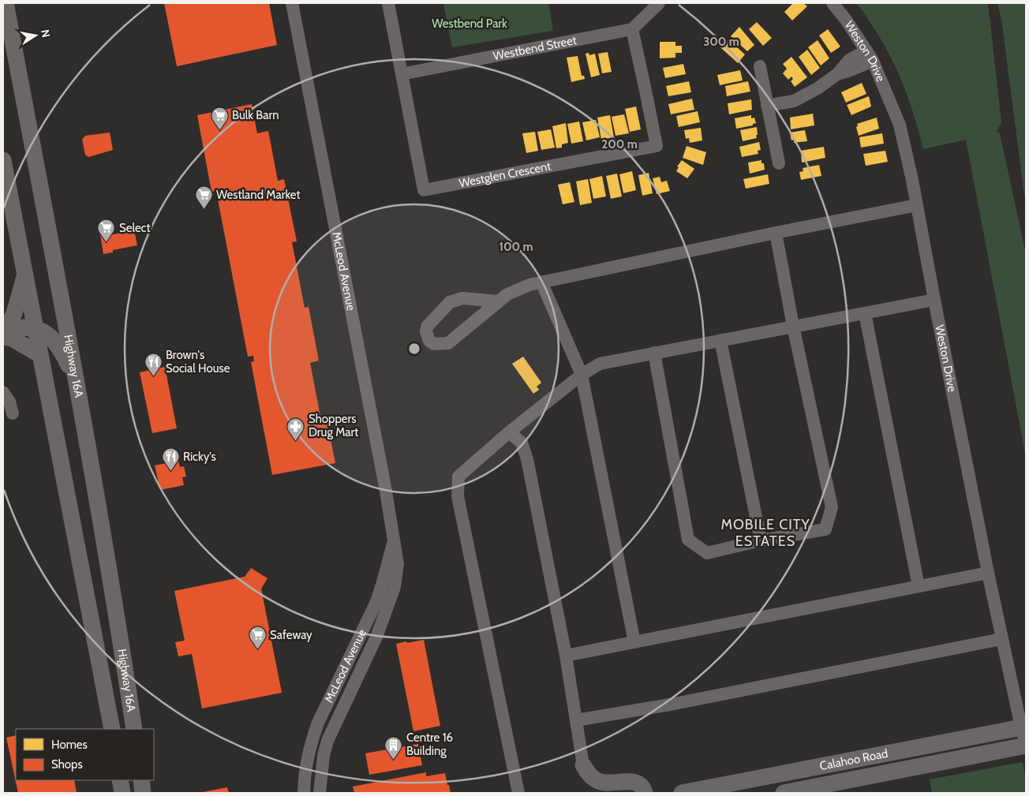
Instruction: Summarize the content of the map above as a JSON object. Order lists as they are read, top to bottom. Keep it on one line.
{"streets":{"main road":["Highway 16A","Calahoo Road"],"street":["Westbend Street","Weston Drive","Westglen Crescent","McLeod Avenue"]},"crossings":[["Westbend Street","Westglen Crescent"],["Weston Drive","Calahoo Road"]],"districts":["MOBILE CITY ESTATES"],"parks":["Westbend Park"],"places":{"supermarket":["Bulk Barn","Westland Market","Select","Safeway"],"restaurant":["Brown's Social House","Ricky's"],"pharmacy":["Shoppers Drug Mart"],"building":["Centre 16 Building"]},"legend":["Homes","Shops"],"north":"right","rings":["300 m","200 m","100 m"]}
